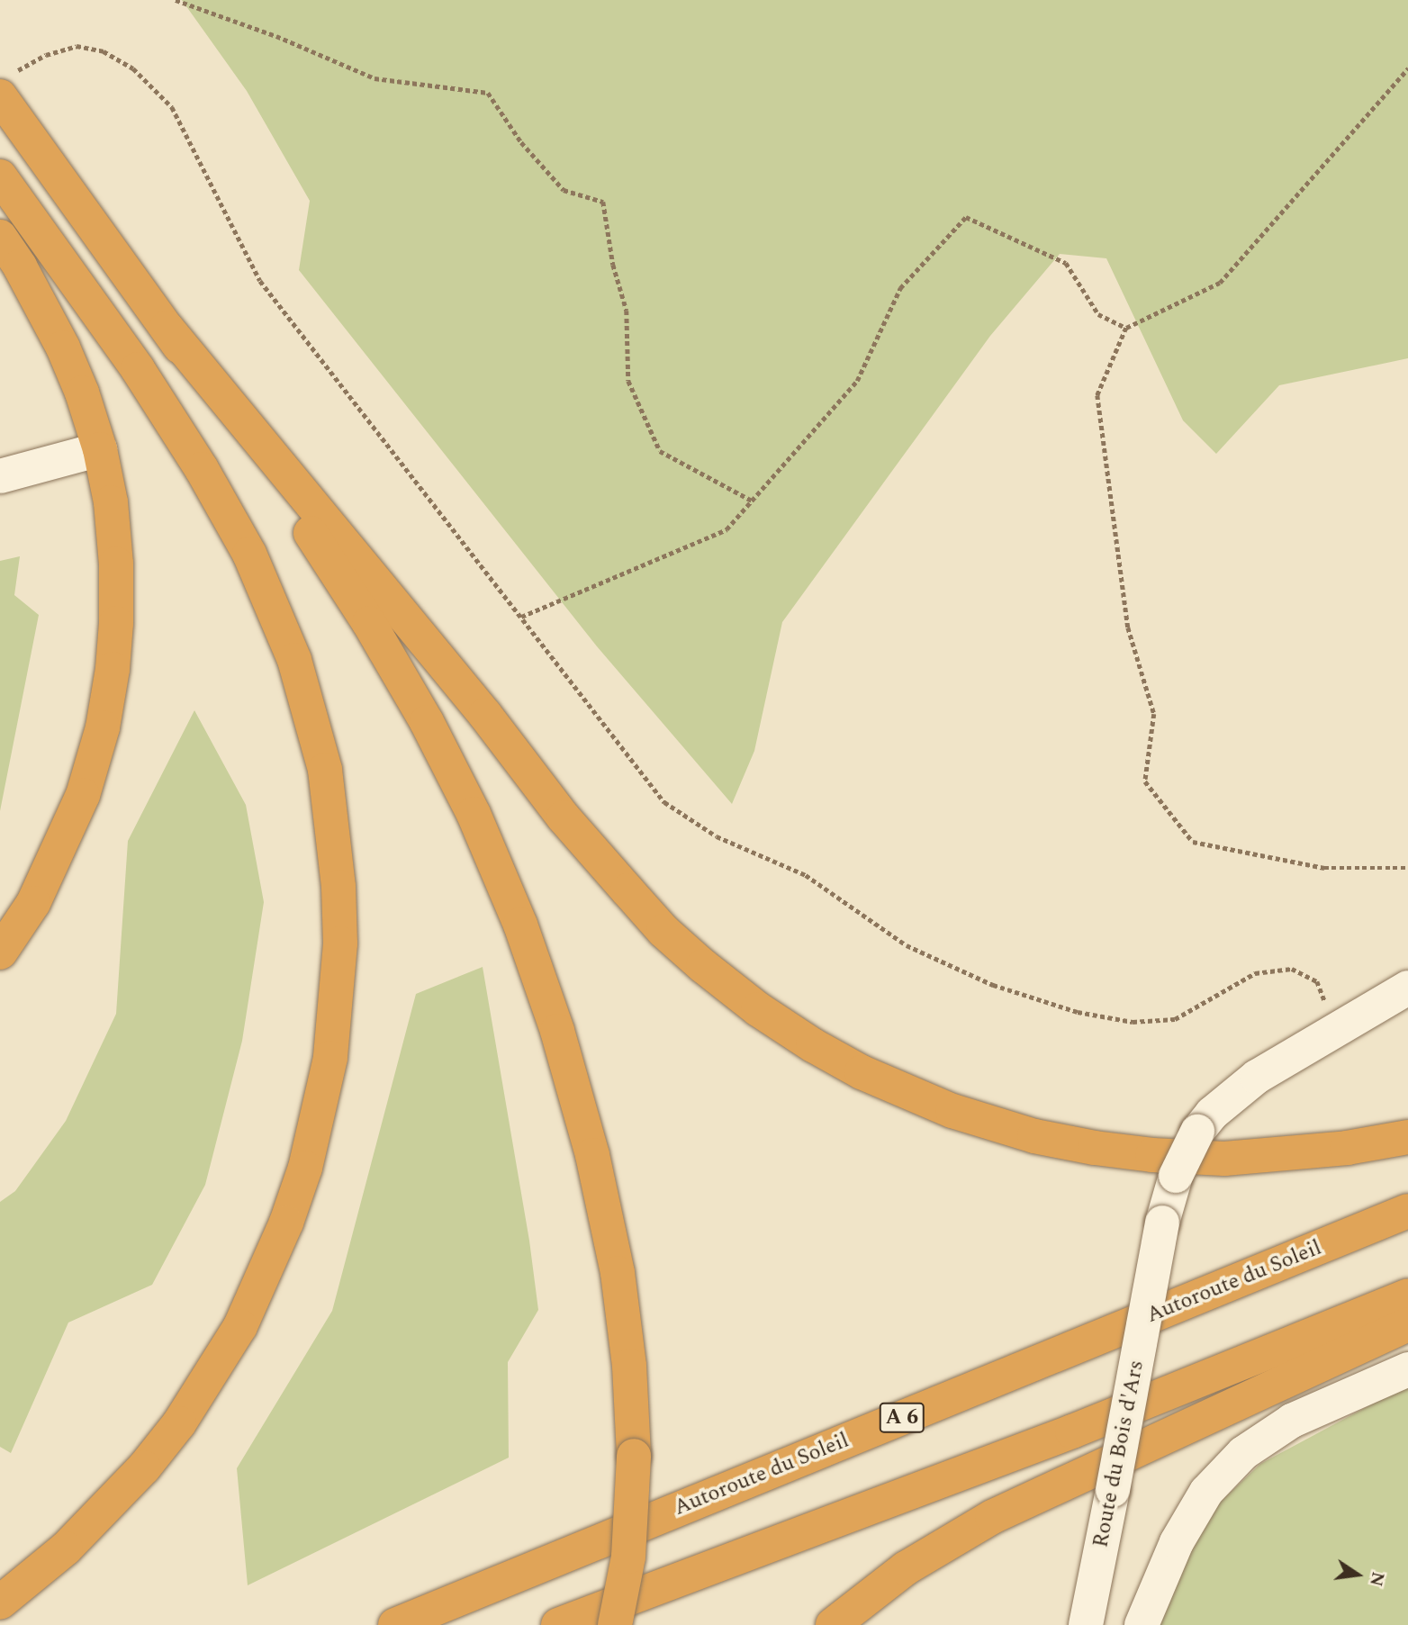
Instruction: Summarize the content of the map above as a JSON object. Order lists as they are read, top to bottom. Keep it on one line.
{"streets":{"highway":["Autoroute du Soleil","A 6"],"street":["Route du Bois d'Ars"]},"north":"right"}
